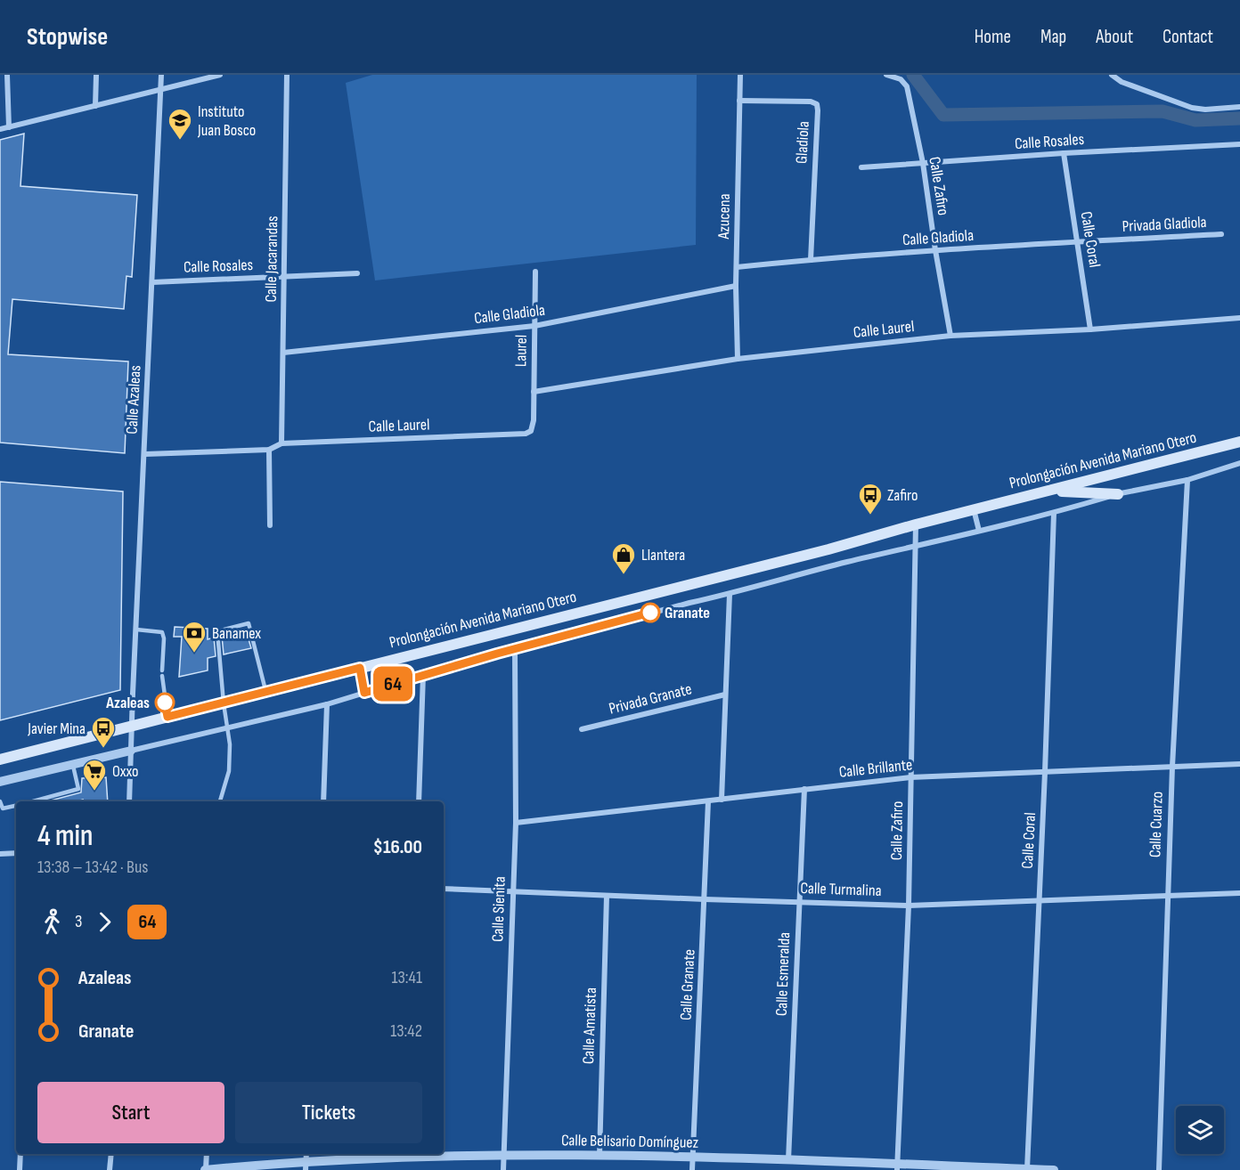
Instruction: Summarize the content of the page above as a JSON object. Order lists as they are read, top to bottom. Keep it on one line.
{"streets":{"main road":["Prolongación Avenida Mariano Otero"],"street":["Calle Rosales","Gladiola","Calle Zafiro","Azucena","Privada Gladiola","Calle Gladiola","Calle Coral","Calle Jacarandas","Calle Laurel","Laurel","Calle Azaleas","Privada Granate","Calle Brillante","Calle Cuarzo","Calle Turmalina","Calle Sienita","Calle Esmeralda","Calle Granate","Calle Amatista","Calle Belisario Domínguez"]},"crossings":[["Calle Rosales","Calle Zafiro"],["Calle Rosales","Calle Coral"],["Calle Rosales","Calle Jacarandas"],["Calle Rosales","Calle Azaleas"],["Gladiola","Azucena"],["Gladiola","Calle Gladiola"],["Calle Zafiro","Calle Gladiola"],["Calle Zafiro","Calle Laurel"],["Calle Zafiro","Prolongación Avenida Mariano Otero"],["Calle Zafiro","Calle Brillante"],["Calle Zafiro","Calle Turmalina"],["Calle Zafiro","Calle Belisario Domínguez"],["Azucena","Calle Gladiola"],["Azucena","Calle Laurel"],["Privada Gladiola","Calle Gladiola"],["Privada Gladiola","Calle Coral"],["Calle Gladiola","Calle Coral"],["Calle Gladiola","Calle Jacarandas"],["Calle Gladiola","Laurel"],["Calle Coral","Calle Laurel"],["Calle Coral","Calle Brillante"],["Calle Coral","Calle Turmalina"],["Calle Coral","Calle Belisario Domínguez"],["Calle Jacarandas","Calle Laurel"],["Calle Laurel","Laurel"],["Calle Laurel","Calle Azaleas"],["Calle Azaleas","Prolongación Avenida Mariano Otero"],["Calle Brillante","Calle Cuarzo"],["Calle Brillante","Calle Sienita"],["Calle Brillante","Calle Esmeralda"],["Calle Brillante","Calle Granate"],["Calle Cuarzo","Calle Turmalina"],["Calle Turmalina","Calle Sienita"],["Calle Turmalina","Calle Esmeralda"],["Calle Turmalina","Calle Granate"],["Calle Turmalina","Calle Amatista"],["Calle Sienita","Calle Belisario Domínguez"],["Calle Esmeralda","Calle Belisario Domínguez"],["Calle Granate","Calle Belisario Domínguez"],["Calle Amatista","Calle Belisario Domínguez"]],"places":{"school or university":["Instituto Juan Bosco"],"bus stop":["Zafiro","Javier Mina"],"shop":["Llantera"],"other":["Granate","Azaleas"],"bank":["Banamex"],"supermarket":["Oxxo"]},"lines":["bus line 64"],"page":{"header":"Stopwise","nav":["Home","Map","About","Contact"],"on_map":"64","heading":["4 min","13:38 – 13:42 · Bus","$16.00"],"legs":["3","64"],"list":[{"name":"Azaleas","value":"13:41"},{"name":"Granate","value":"13:42"}],"buttons":["Start","Tickets"]}}
